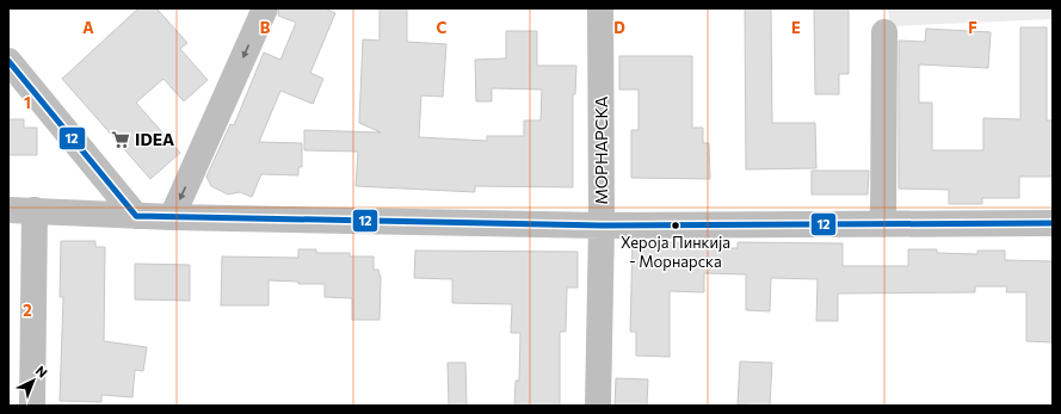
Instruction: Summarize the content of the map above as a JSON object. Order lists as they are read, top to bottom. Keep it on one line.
{"streets":{"street":["МОРНАРСКА"]},"places":{"supermarket":["IDEA"],"other":["Хероја Пинкија - Морнарска"]},"lines":["transit line 12"],"north":"top right","grid":{"columns":["A","B","C","D","E","F"],"rows":["1","2"]}}
